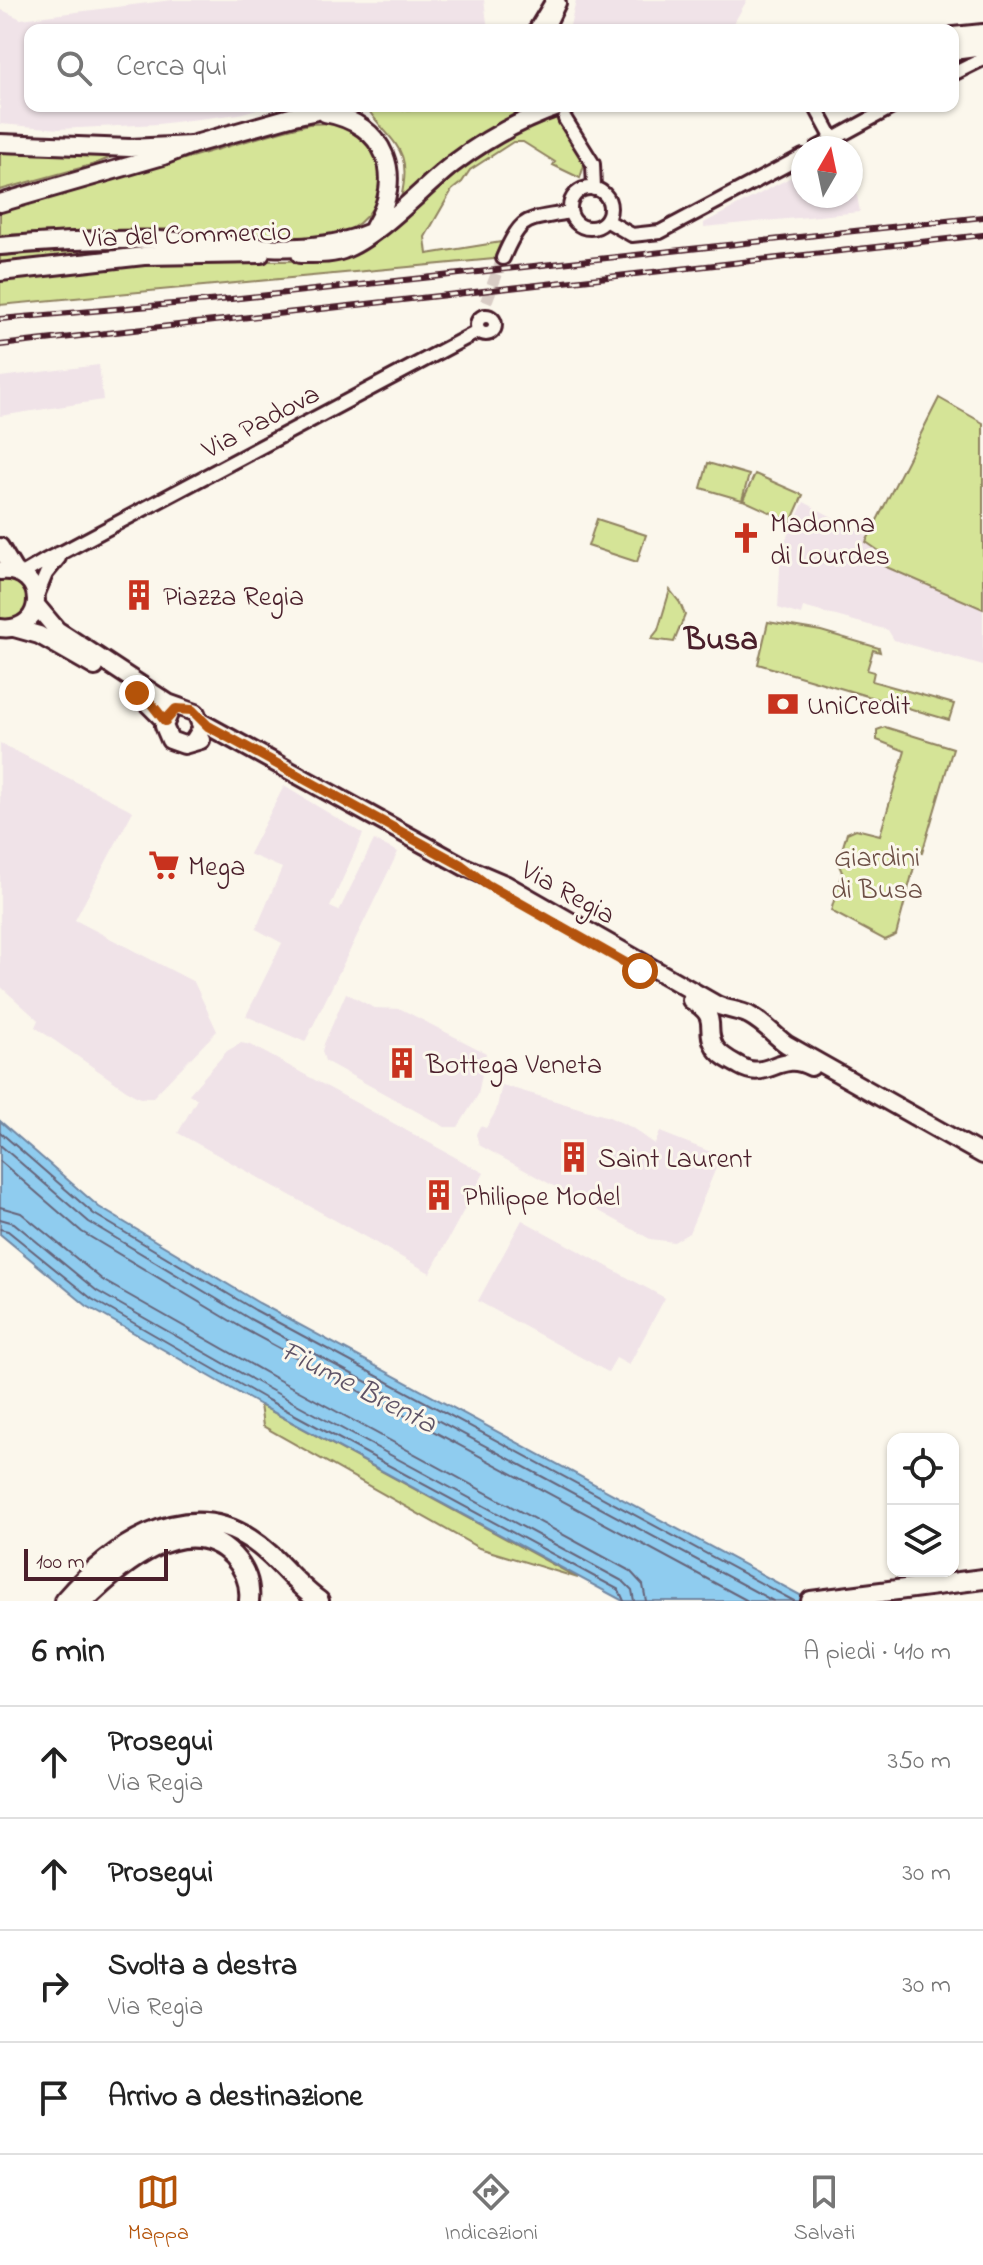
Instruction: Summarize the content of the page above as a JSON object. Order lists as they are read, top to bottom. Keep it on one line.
{"streets":{"main road":["Via del Commercio","Via Padova","Via Regia"]},"districts":["Busa"],"water":["Fiume Brenta"],"parks":["Giardini di Busa"],"places":{"church":["Madonna di Lourdes"],"building":["Piazza Regia","Bottega Veneta","Saint Laurent","Philippe Model"],"bank":["UniCredit"],"supermarket":["Mega"]},"scale_bar":"100 m","north":"top","page":{"search":"Cerca qui","scale":"100 m","heading":["6 min","A piedi · 410 m"],"list":[["Prosegui","Via Regia","350 m"],["Prosegui","30 m"],["Svolta a destra","Via Regia","30 m"],"Arrivo a destinazione"],"nav":["Mappa","Indicazioni","Salvati"]}}
